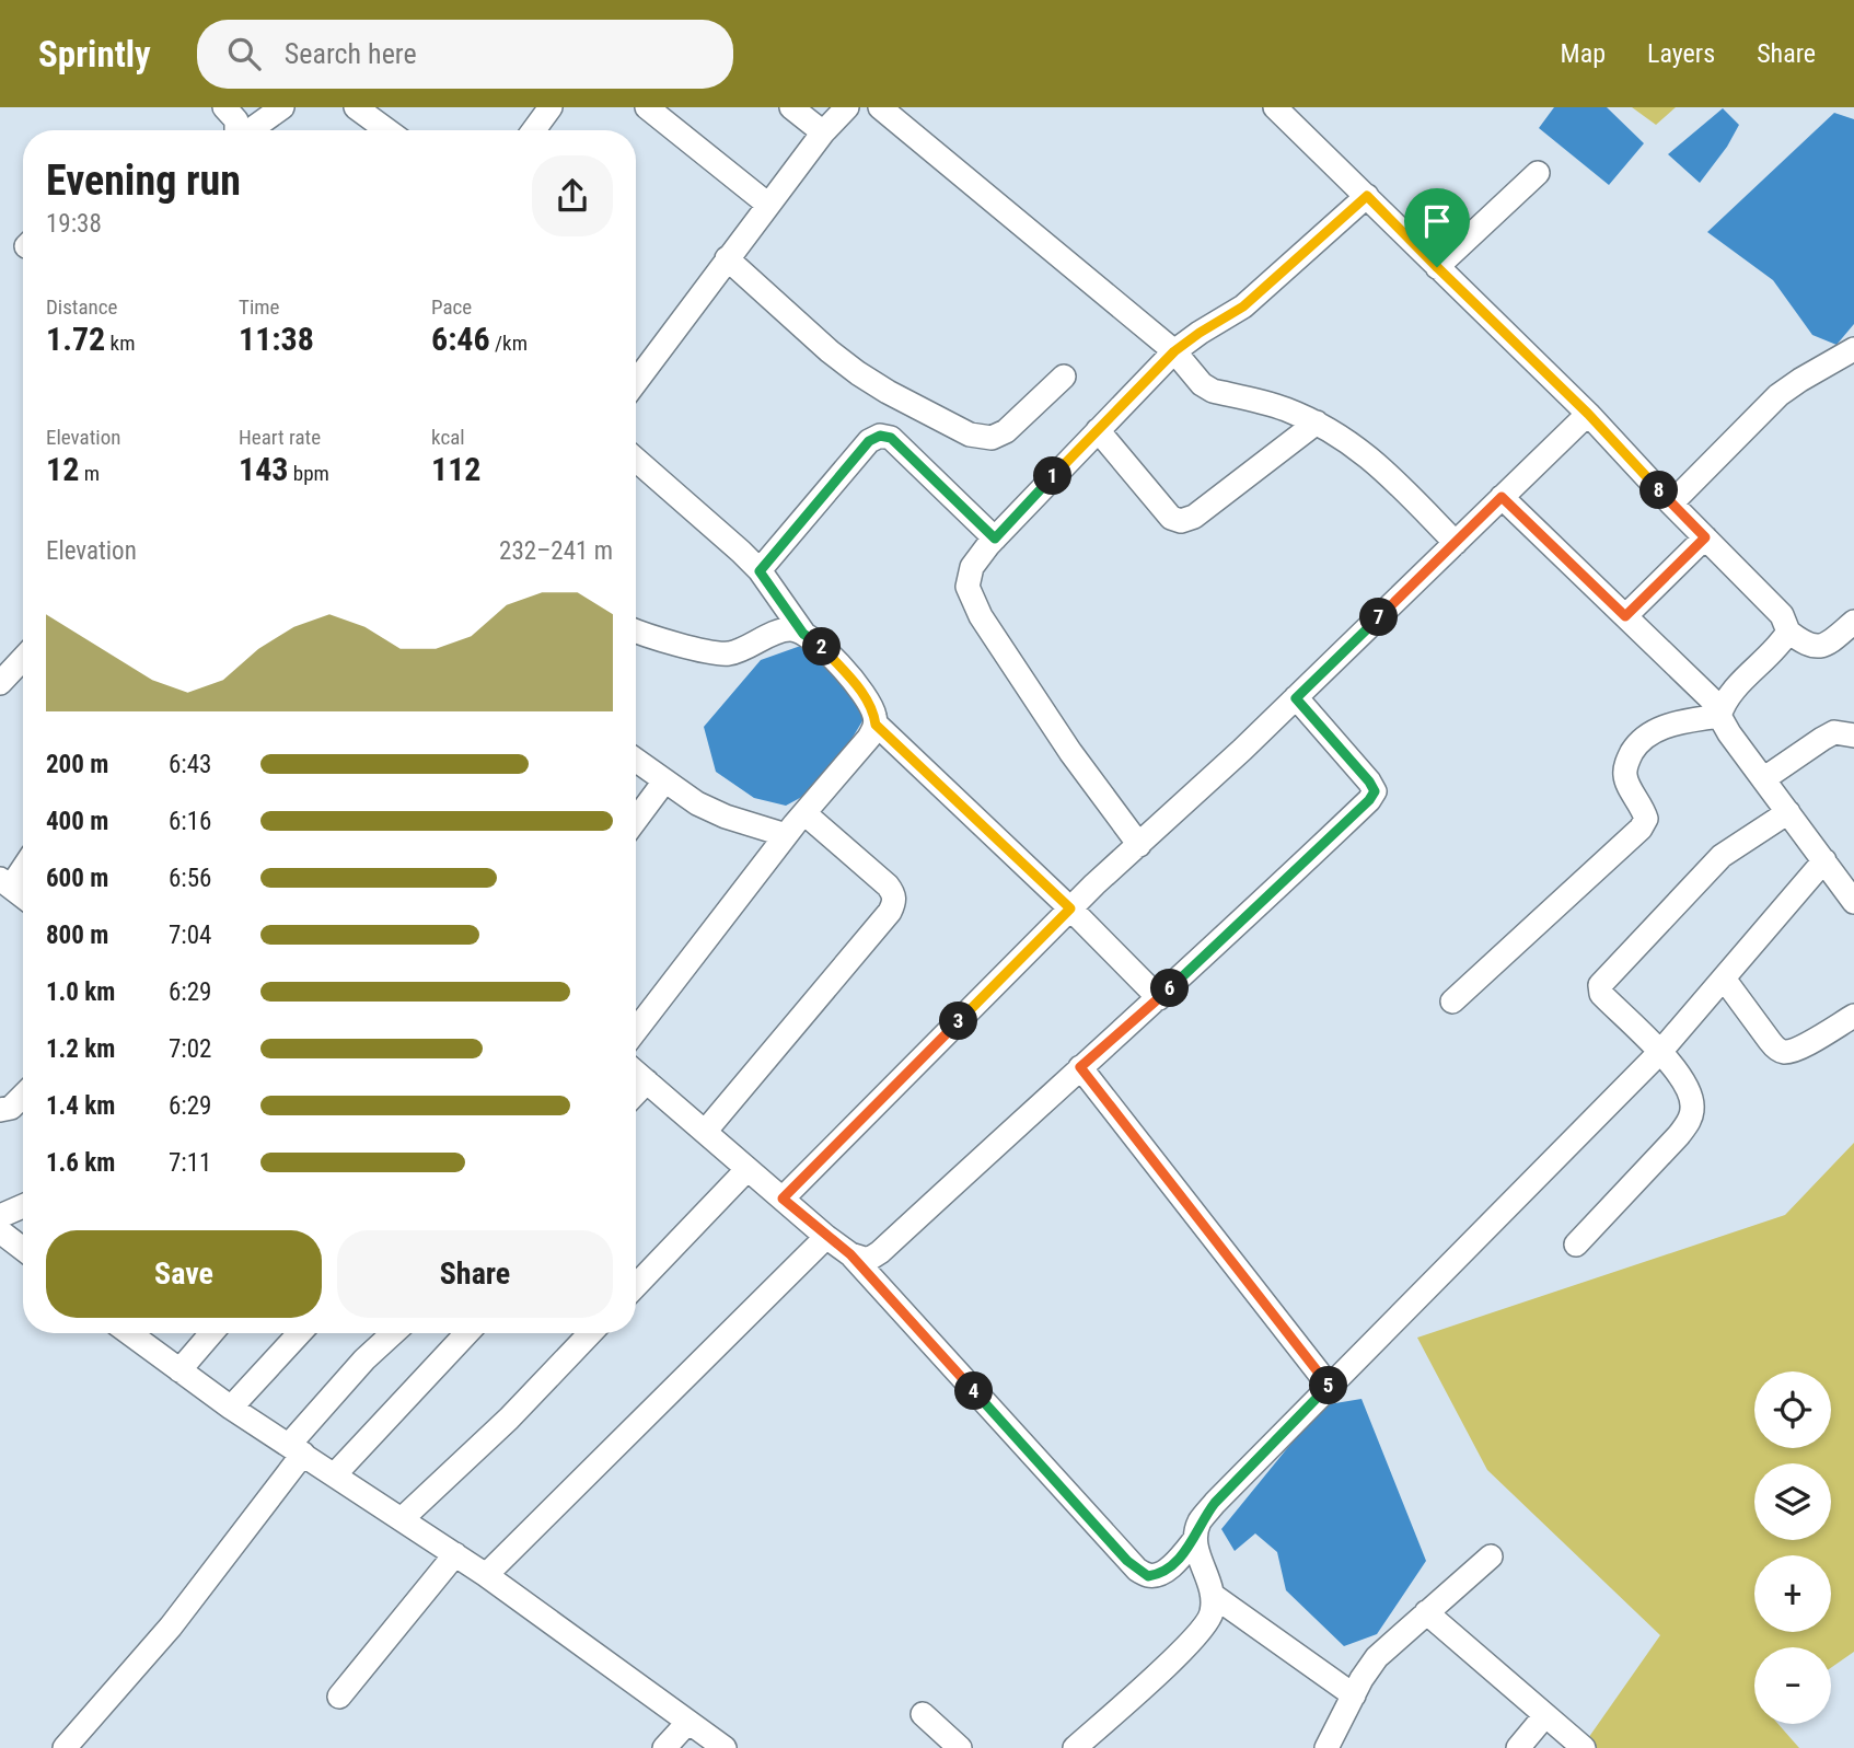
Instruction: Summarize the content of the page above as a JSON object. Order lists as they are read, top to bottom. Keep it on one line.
{"page":{"header":"Sprintly","search":"Search here","nav":["Map","Layers","Share"],"heading":["Evening run","19:38"],"stats":[["Distance","1.72 km"],["Time","11:38"],["Pace","6:46 /km"],["Elevation","12 m"],["Heart rate","143 bpm"],["kcal","112"]],"pins":["1","8","7","2","6","3","5","4"],"chart":["Elevation","232–241 m"],"list":[{"name":"200 m","note":"6:43"},{"name":"400 m","note":"6:16"},{"name":"600 m","note":"6:56"},{"name":"800 m","note":"7:04"},{"name":"1.0 km","note":"6:29"},{"name":"1.2 km","note":"7:02"},{"name":"1.4 km","note":"6:29"},{"name":"1.6 km","note":"7:11"}],"buttons":["Save","Share"],"map_buttons":["+","−"]}}
